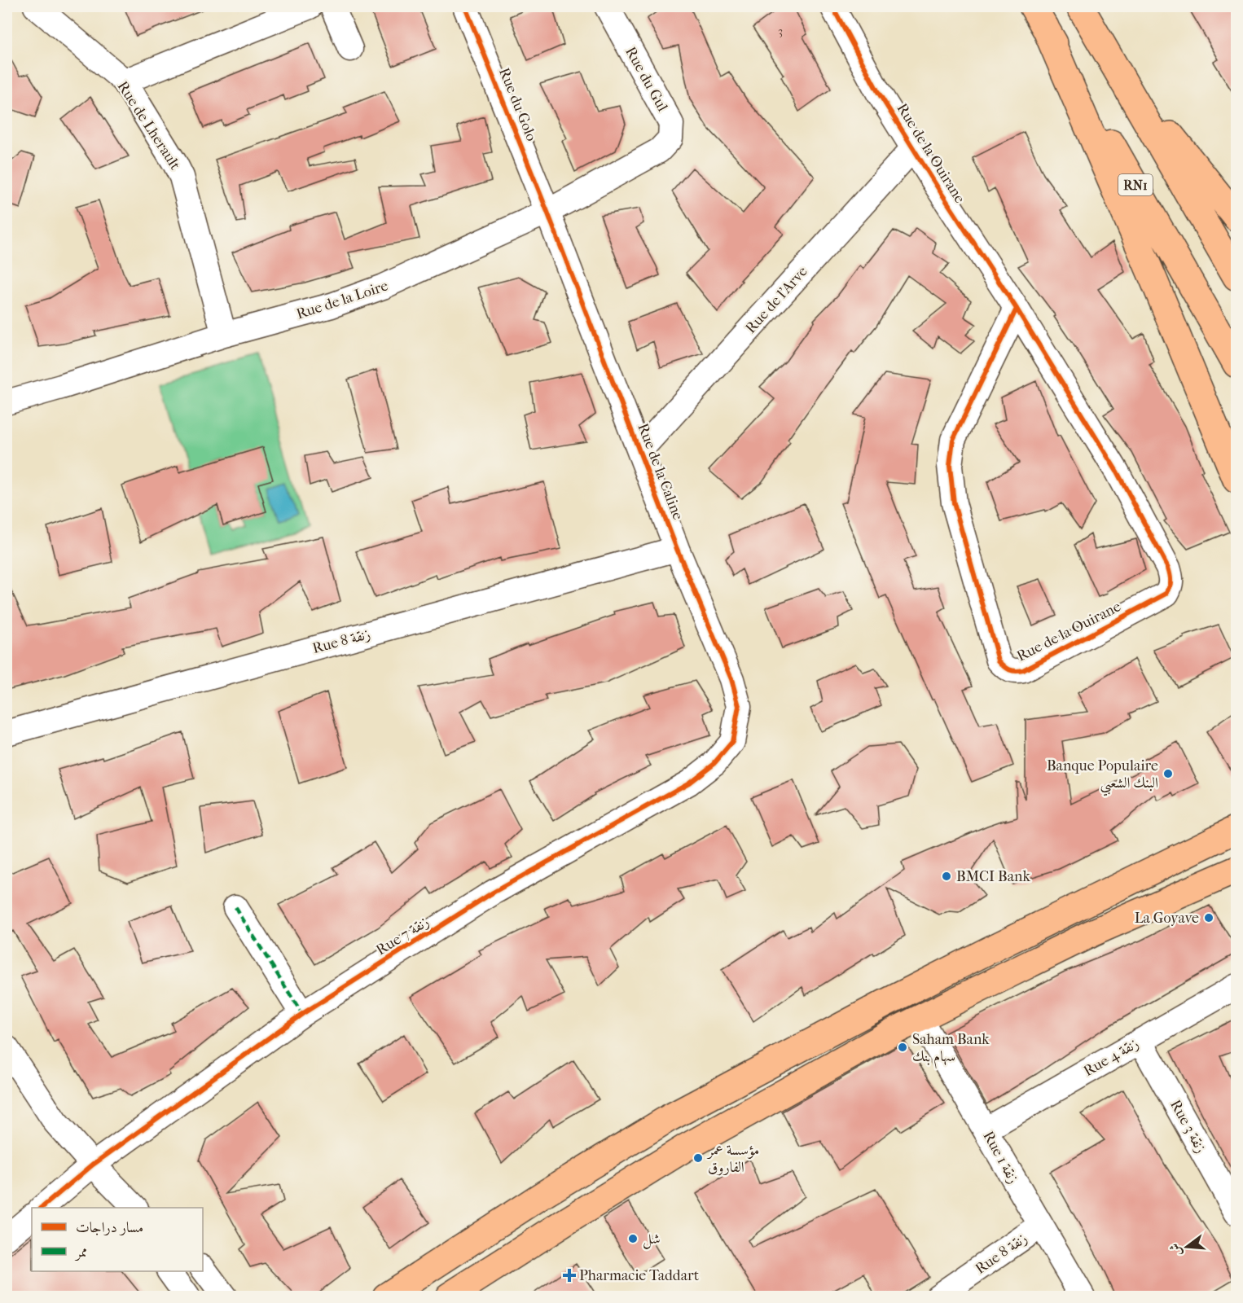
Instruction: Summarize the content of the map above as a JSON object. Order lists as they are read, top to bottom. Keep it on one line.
{"streets":{"main road":["RN1"],"street":["Rue du Gul","Rue du Golo","Rue de Lherault","Rue de la Ouirane","Rue de la Loire","Rue de l'Arve","Rue de la Caline","Rue 8 زنقة","Rue 7 زنقة","Rue 4 زنقة","Rue 3 زنقة","Rue 1 زنقة"]},"crossings":[["Rue du Gul","Rue de la Loire"],["Rue du Golo","Rue de la Loire"],["Rue du Golo","Rue de la Caline"],["Rue de Lherault","Rue de la Loire"],["Rue de la Ouirane","Rue de l'Arve"],["Rue de la Loire","Rue de la Caline"],["Rue de l'Arve","Rue de la Caline"],["Rue de la Caline","Rue 8 زنقة"],["Rue de la Caline","Rue 7 زنقة"],["Rue 8 زنقة","Rue 1 زنقة"],["Rue 4 زنقة","Rue 3 زنقة"],["Rue 4 زنقة","Rue 1 زنقة"]],"places":{"other":["Banque Populaire البنك الشعبي","BMCI Bank","La Goyave","Saham Bank سهام بنك","مؤسسة عمر الفاروق","شل"],"health":["Pharmacie Taddart"]},"house_numbers":["3"],"legend":["مسار دراجات","ممر"],"north":"left"}
